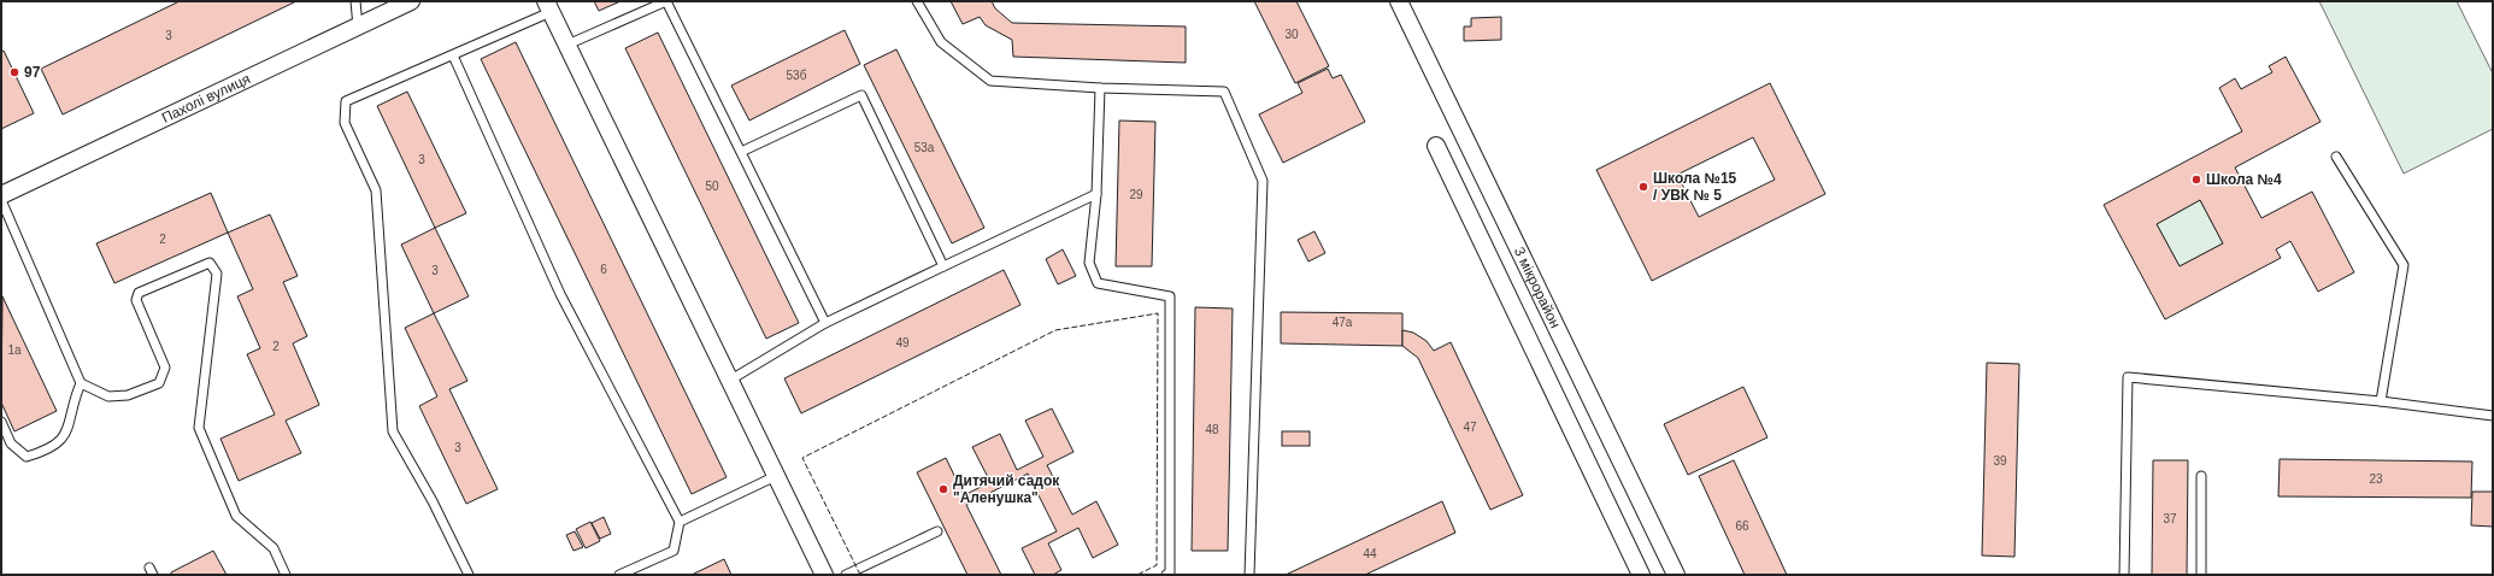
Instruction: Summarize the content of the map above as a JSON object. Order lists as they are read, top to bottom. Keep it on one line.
{"streets":{"street":["Пахолі вулиця","3 мікрорайон"]},"places":["97","Школа №4","Школа №15 / УВК № 5","Дитячий садок \"Аленушка\""],"house_numbers":["30","3","53б","53а","3","50","29","2","6","3","47а","49","2","1а","47","48","3","39","23","37","66","44"]}
